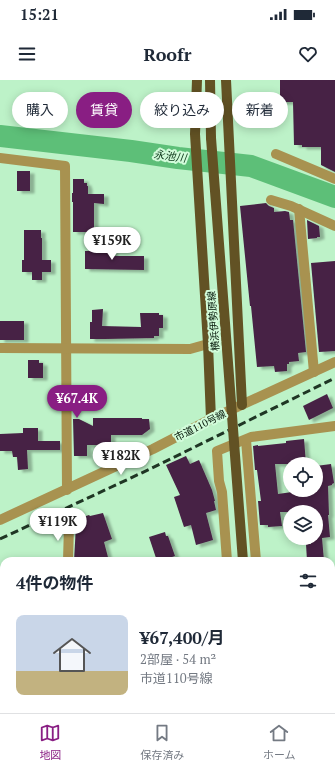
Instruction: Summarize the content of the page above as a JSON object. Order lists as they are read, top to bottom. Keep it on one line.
{"streets":{"main road":["横浜伊勢原線"],"street":["市道110号線"]},"water":["永池川"],"page":{"status":"15:21","header":"Roofr","chip":["購入","賃貸","絞り込み","新着"],"price":["¥159K","¥67.4K","¥182K","¥119K"],"heading":"4件の物件","list":[{"name":"¥67,400/月","note":"2部屋 · 54 m² · 市道110号線"}],"tabs":["地図","保存済み","ホーム"]}}
